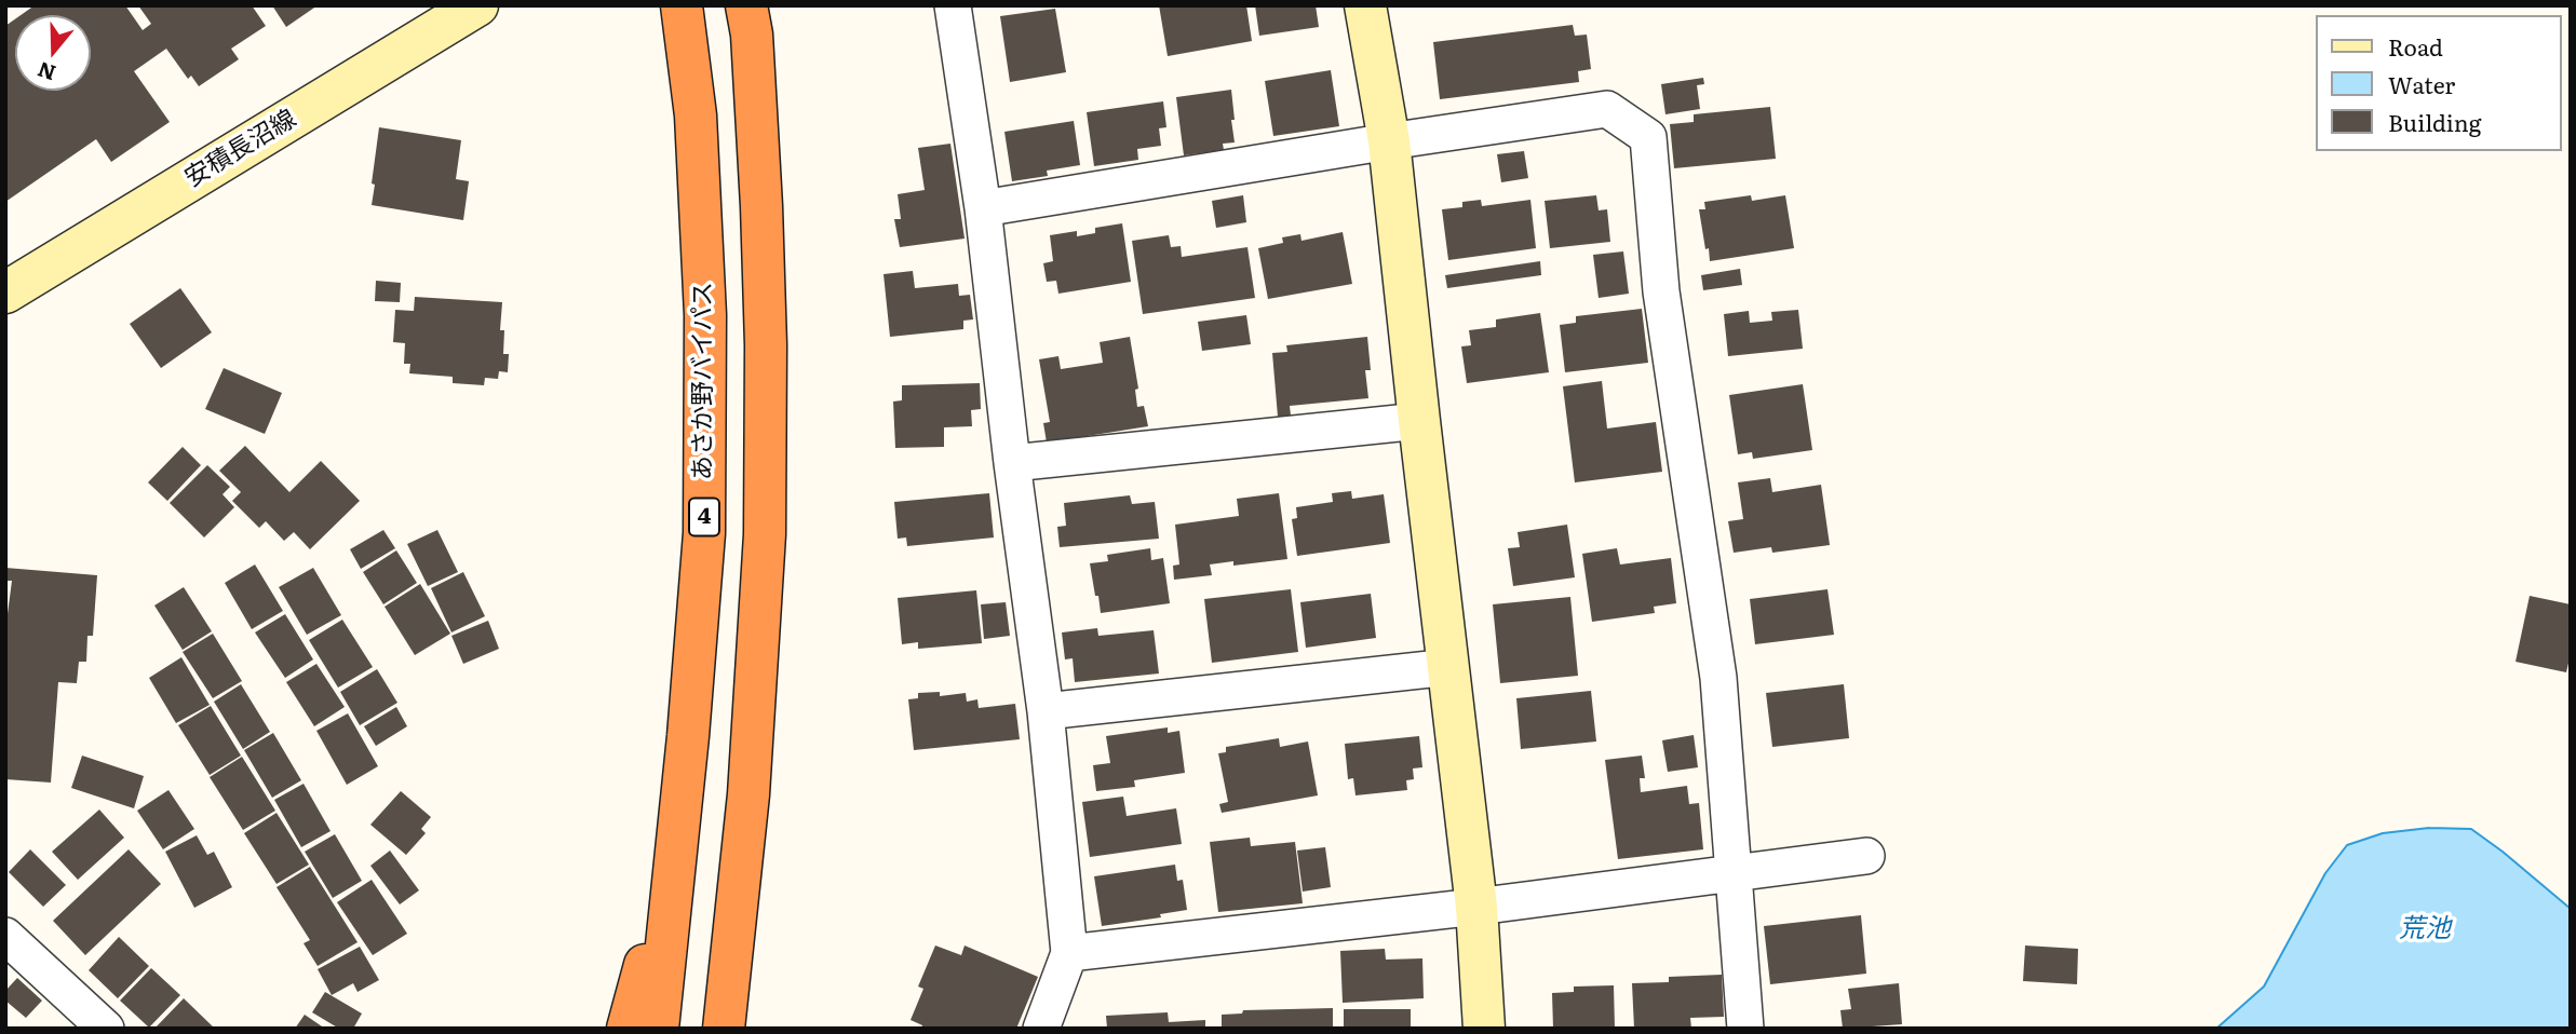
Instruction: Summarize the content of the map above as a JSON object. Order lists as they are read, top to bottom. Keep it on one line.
{"streets":{"highway":["あさか野バイパス","4"],"street":["安積長沼線"]},"water":["荒池"],"legend":["Road","Water","Building"],"north":"bottom"}
